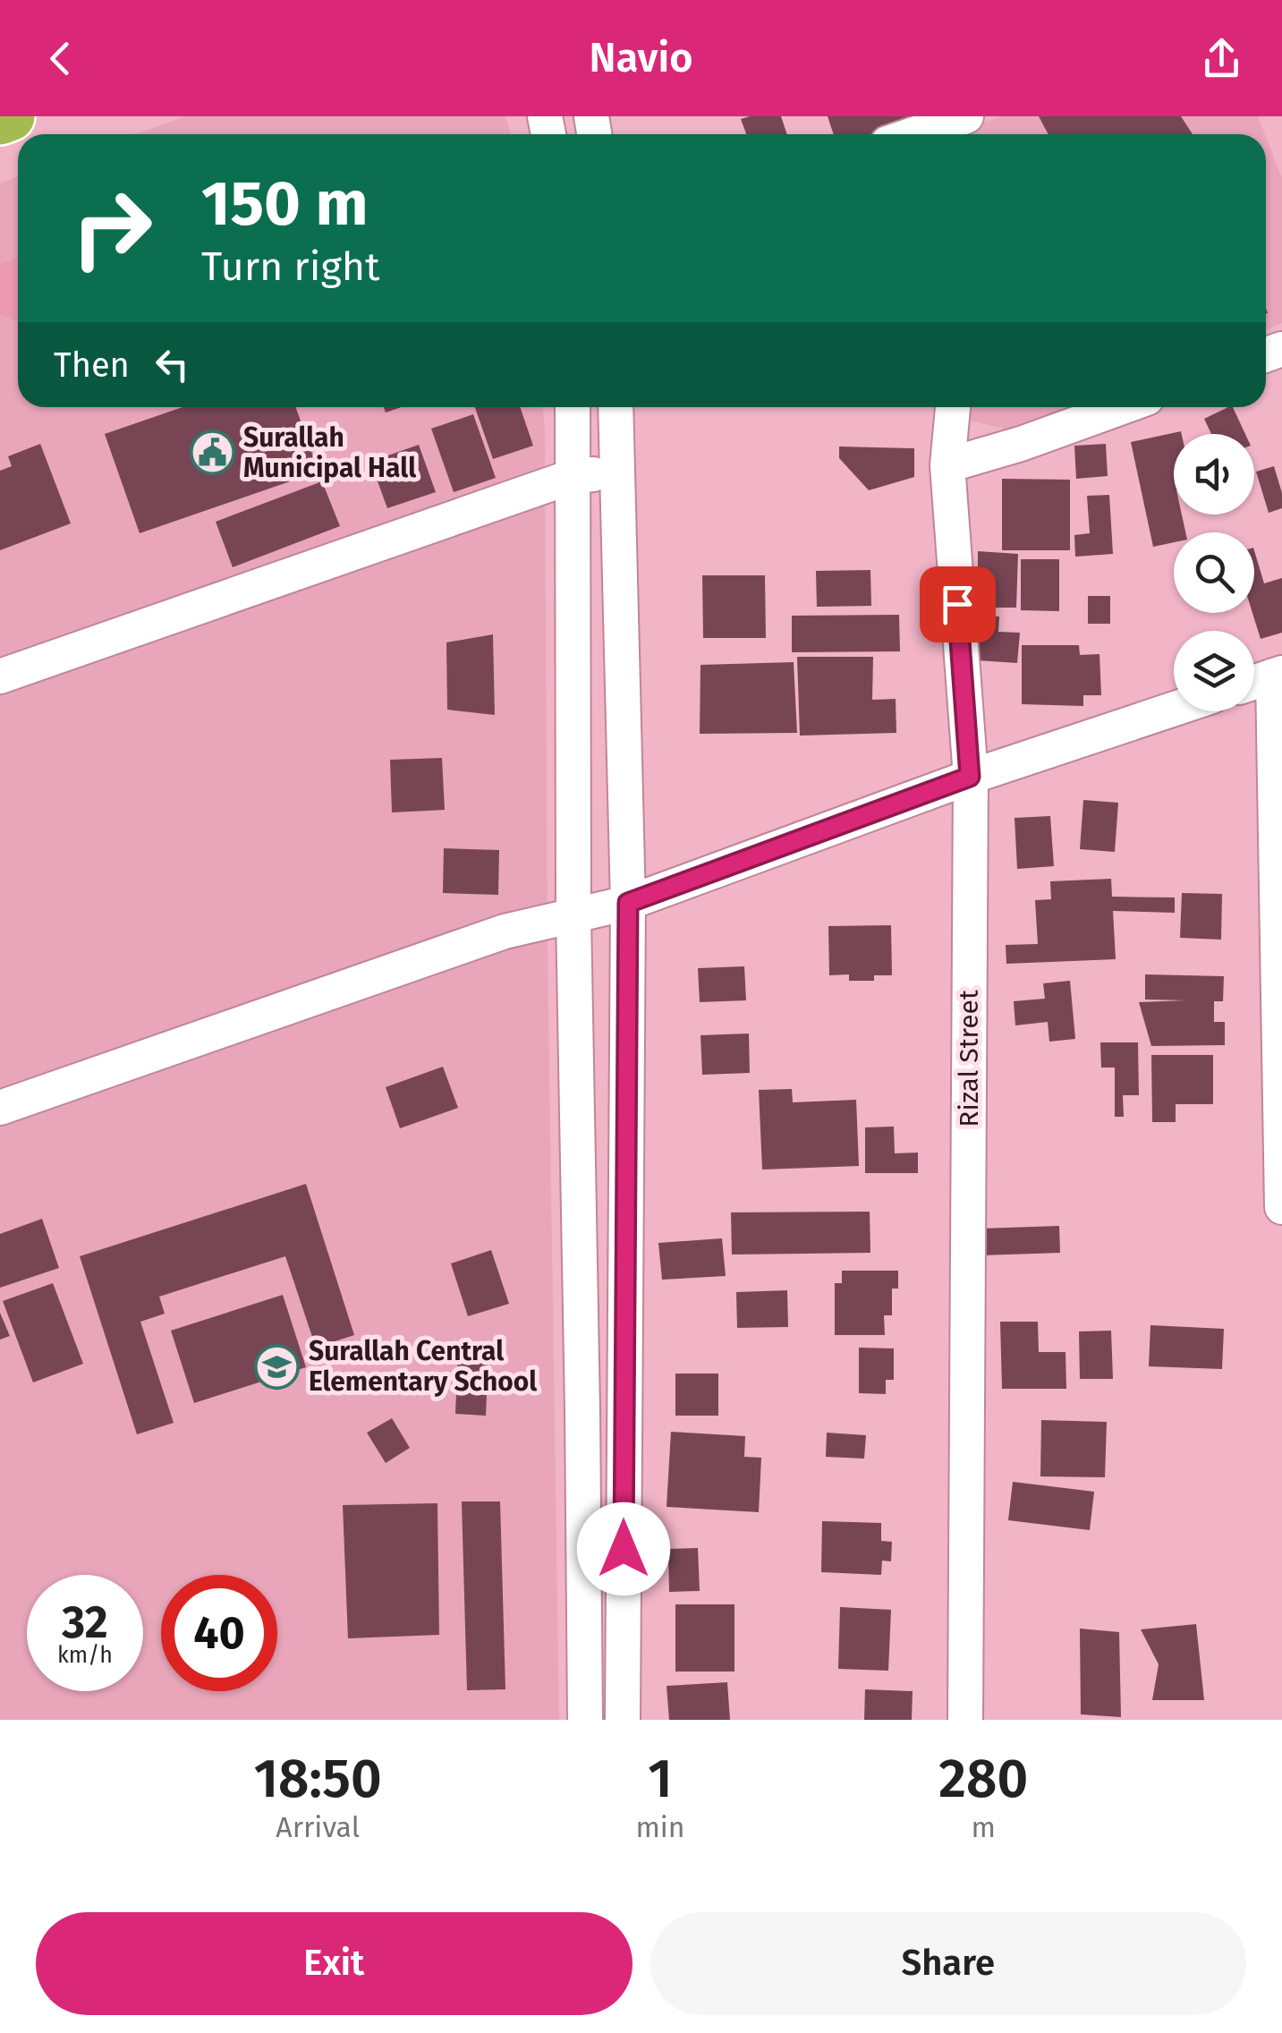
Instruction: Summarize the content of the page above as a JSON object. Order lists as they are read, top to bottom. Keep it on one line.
{"streets":{"street":["Rizal Street"]},"places":{"public building":["Surallah Municipal Hall"],"school or university":["Surallah Central Elementary School"]},"page":{"header":"Navio","turn":["150 m","Turn right"],"then":"Then","speed":"32 km/h","limit":"40","eta":["18:50","Arrival","1","min","280","m"],"buttons":["Exit","Share"]}}
